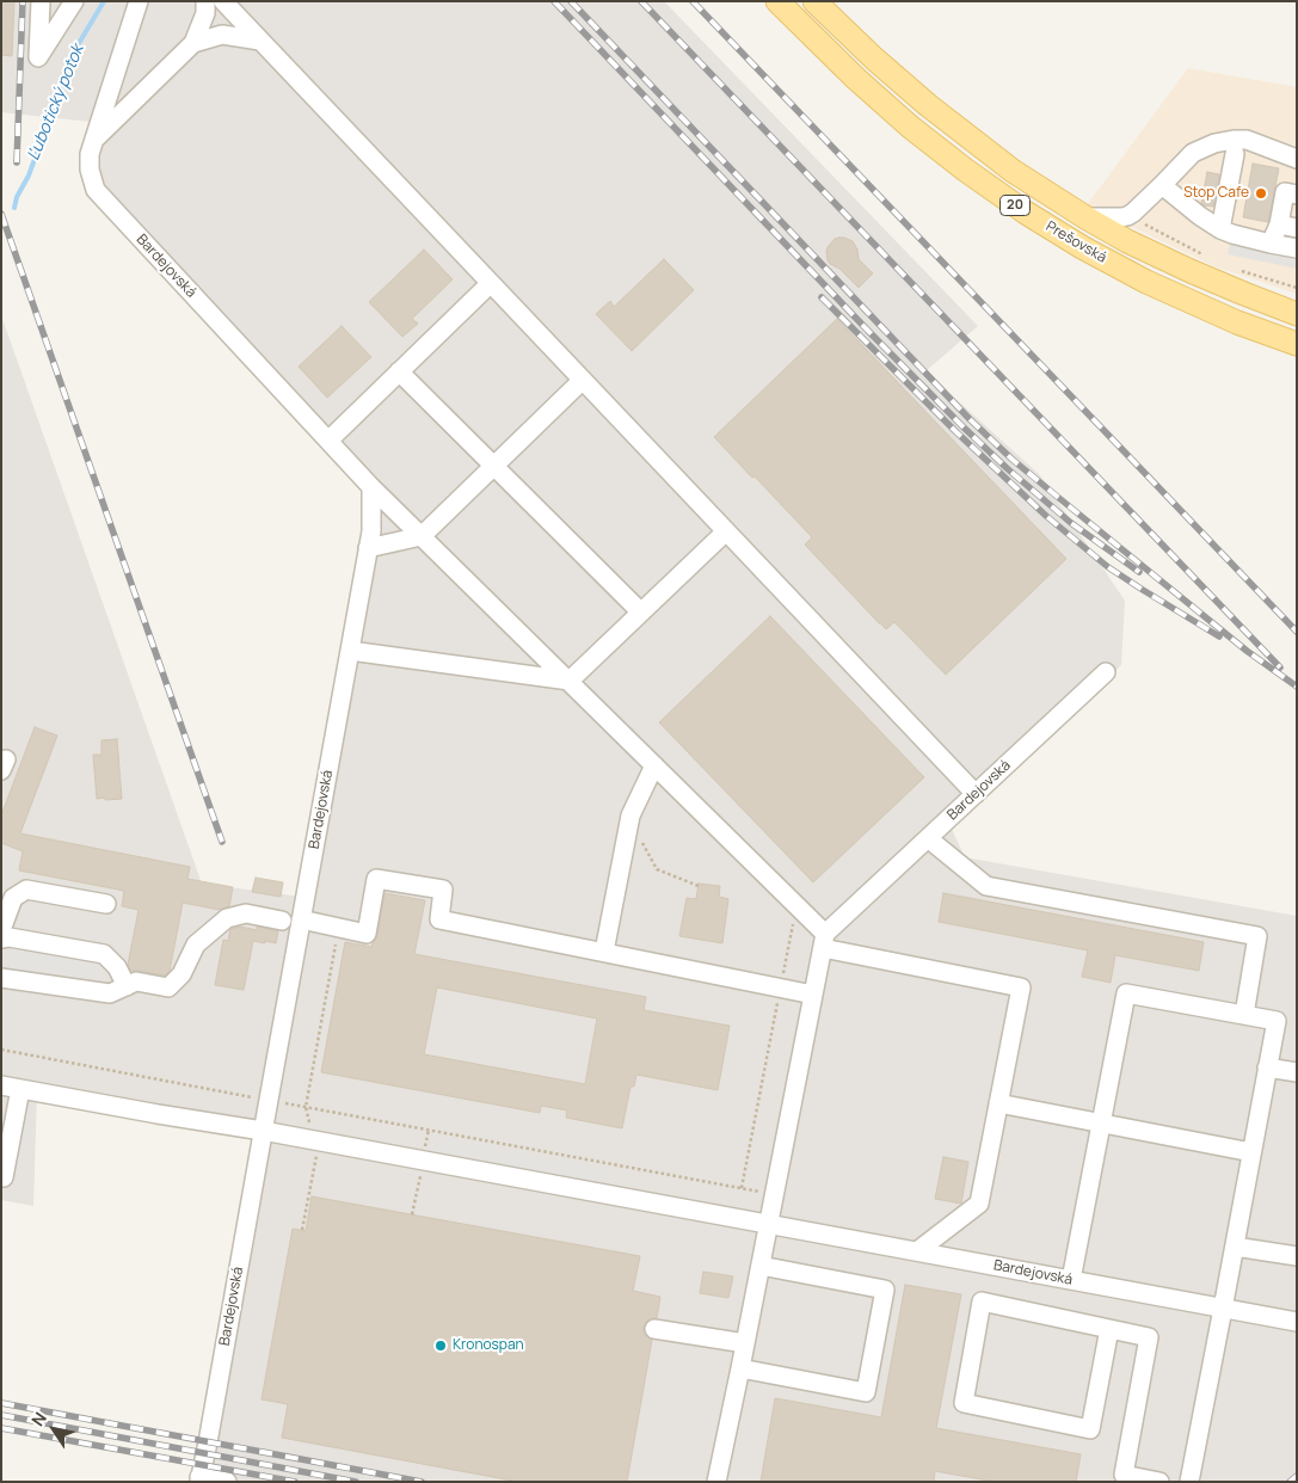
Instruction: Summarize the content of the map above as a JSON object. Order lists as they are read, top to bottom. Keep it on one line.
{"streets":{"main road":["20","Prešovská"],"street":["Bardejovská"]},"water":["Ľubotický potok"],"places":["Stop Cafe","Kronospan"],"north":"top left"}
